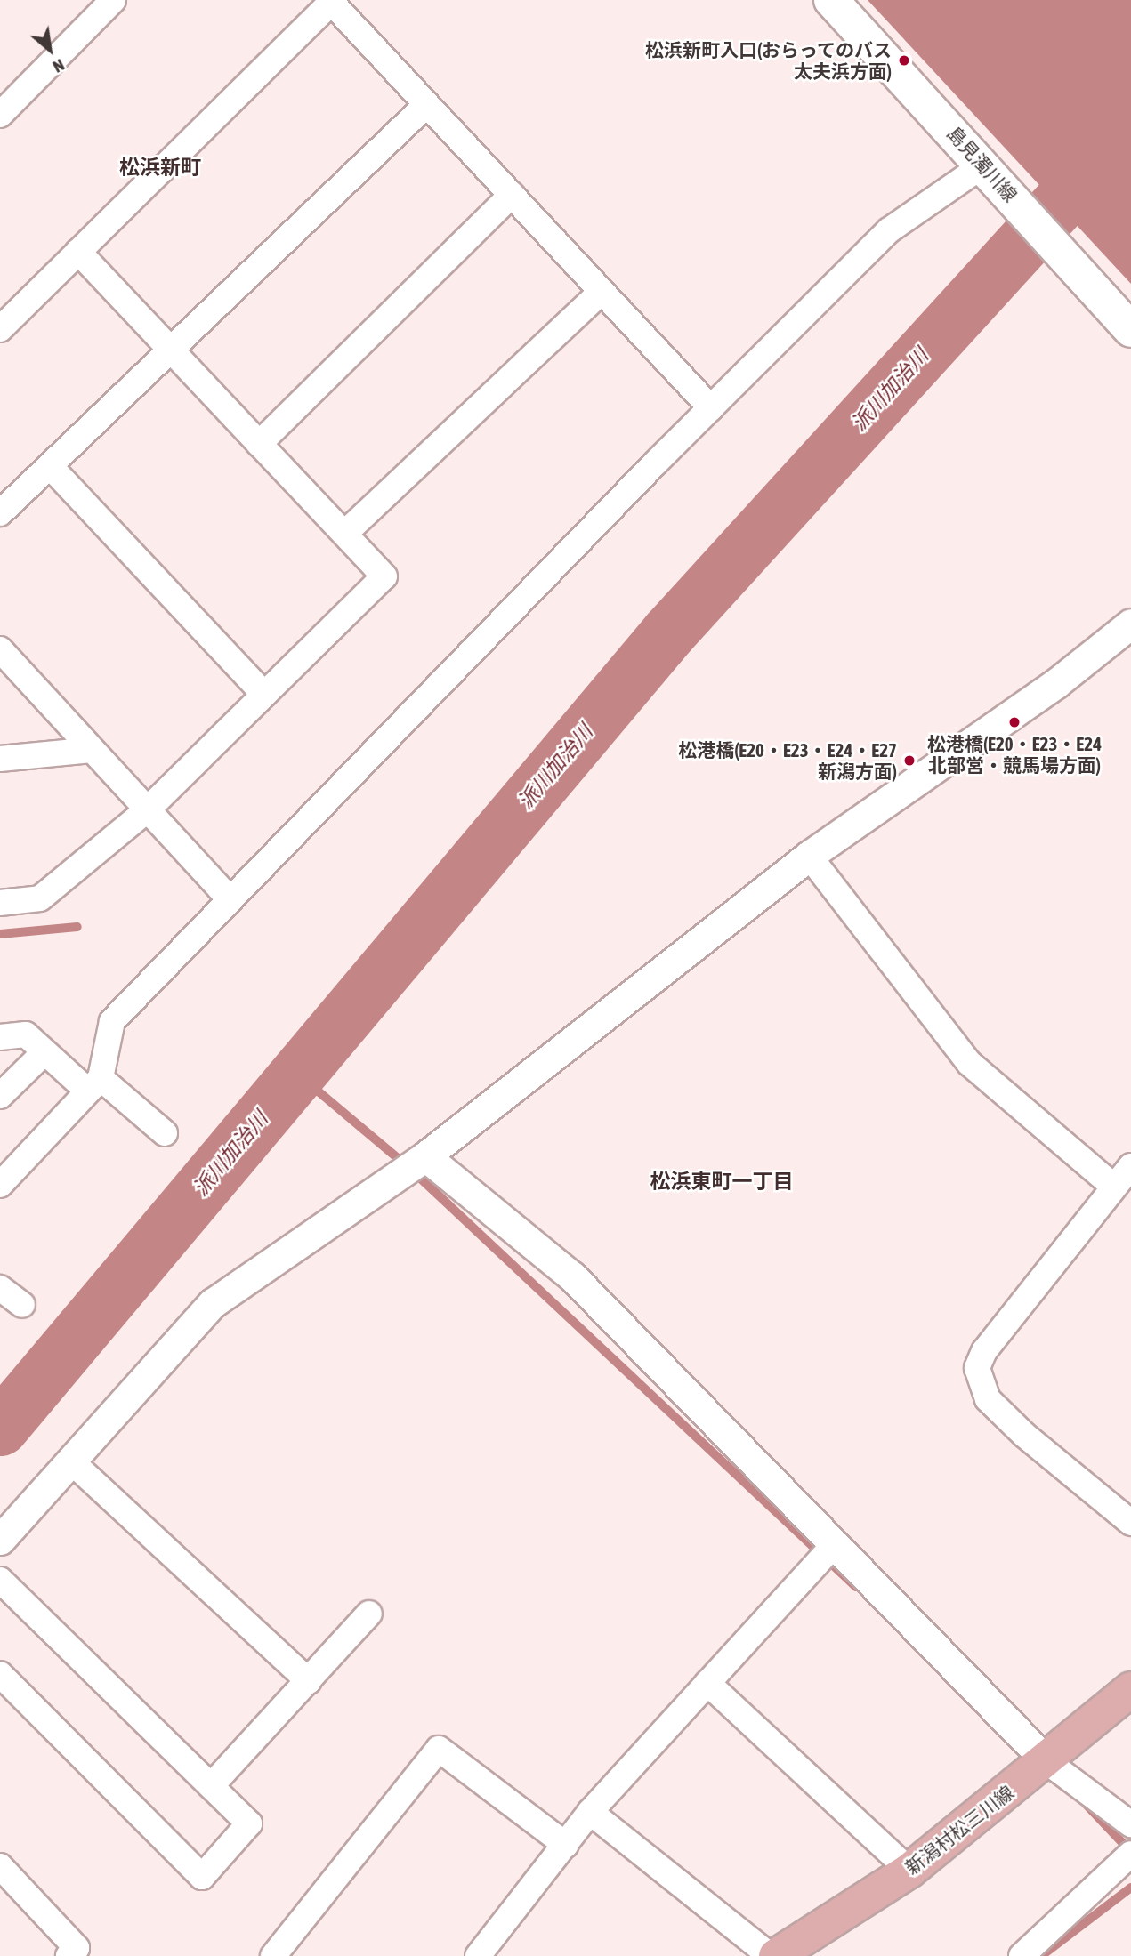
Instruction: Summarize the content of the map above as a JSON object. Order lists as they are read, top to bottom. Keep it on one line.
{"streets":{"main road":["島見濁川線","新潟村松三川線"]},"districts":["松浜新町","松浜東町一丁目"],"water":["派川加治川"],"places":["松浜新町入口(おらってのバス 太夫浜方面)","松港橋(E20・E23・E24 北部営・競馬場方面)","松港橋(E20・E23・E24・E27 新潟方面)"],"north":"bottom right"}
